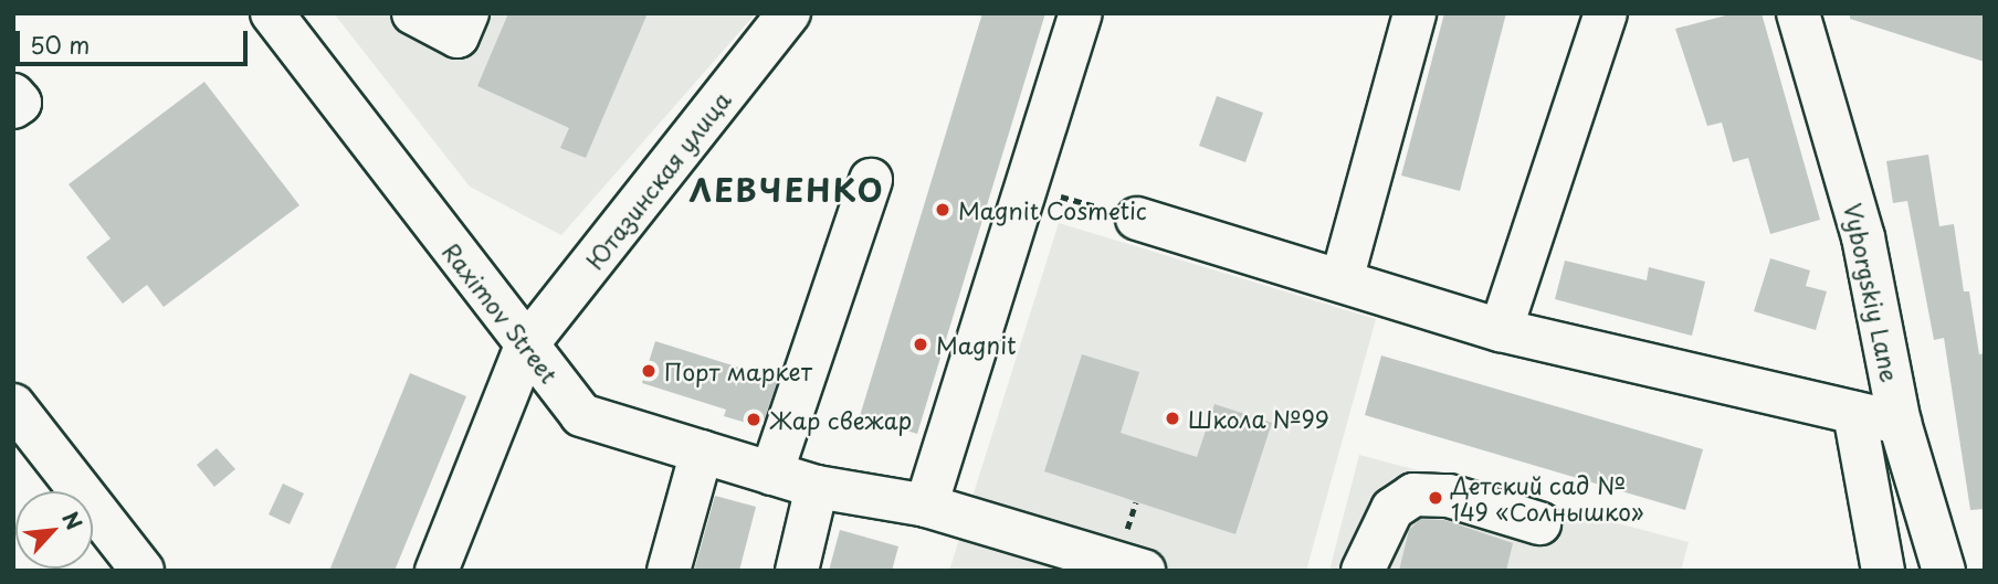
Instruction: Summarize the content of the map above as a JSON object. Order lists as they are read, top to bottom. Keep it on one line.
{"streets":{"street":["Ютазинская улица","Vyborgskiy Lane","Raximov Street"]},"crossings":[["Ютазинская улица","Raximov Street"]],"districts":["ЛЕВЧЕНКО"],"places":["Magnit Cosmetic","Magnit","Порт маркет","Школа №99","Жар свежар","Детский сад № 149 «Солнышко»"],"scale_bar":"50 m","north":"top right"}
